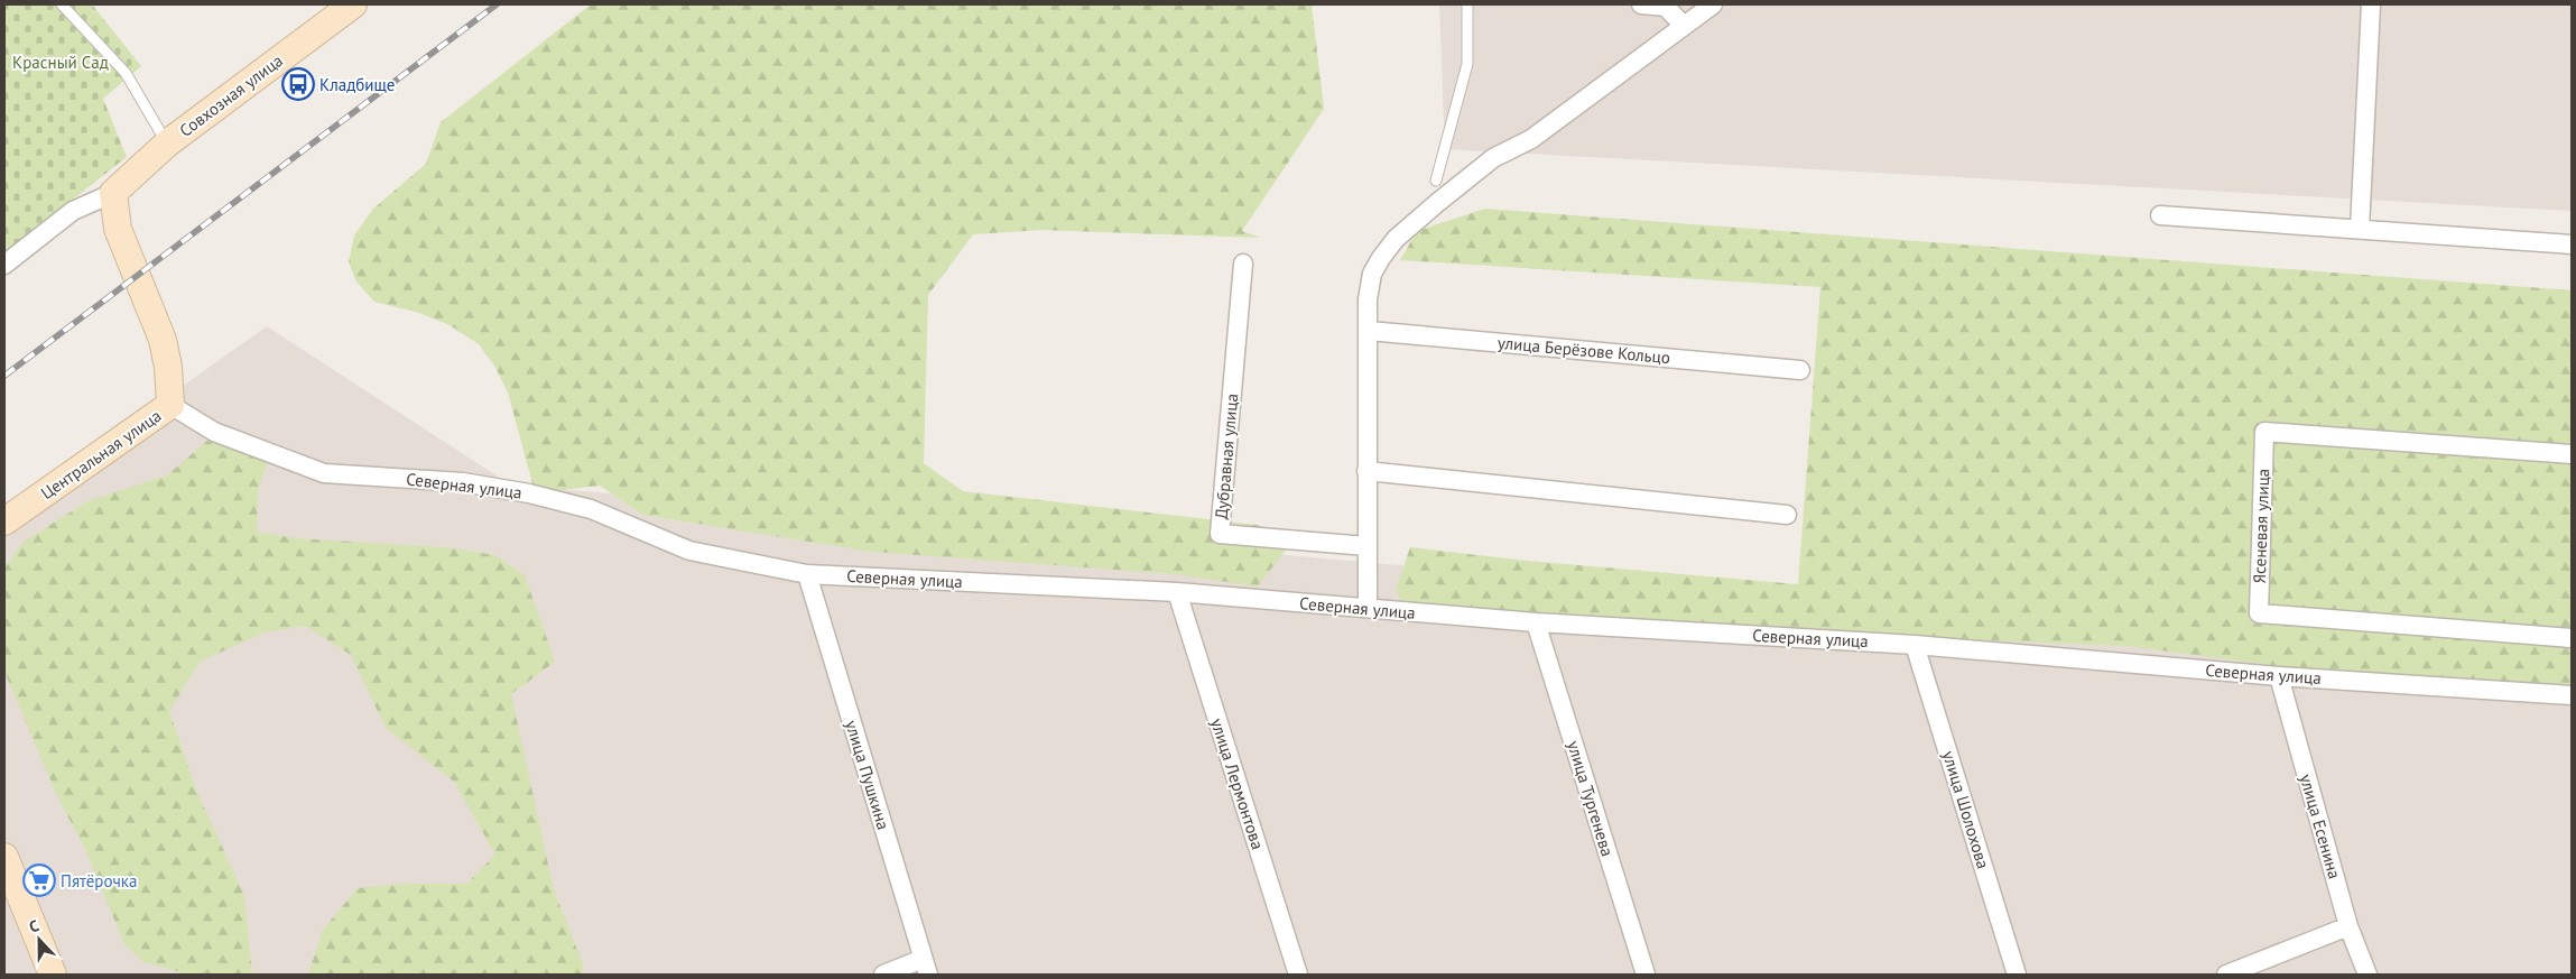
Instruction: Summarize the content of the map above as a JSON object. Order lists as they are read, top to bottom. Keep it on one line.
{"streets":{"street":["Совхозная улица","улица Берёзове Кольцо","Центральная улица","Дубравная улица","Северная улица","Ясеневая улица","улица Пушкина","улица Лермонтова","улица Тургенева","улица Шолохова","улица Есенина"]},"crossings":[["Совхозная улица","Центральная улица"],["Центральная улица","Северная улица"],["Северная улица","улица Пушкина"],["Северная улица","улица Лермонтова"],["Северная улица","улица Тургенева"],["Северная улица","улица Шолохова"],["Северная улица","улица Есенина"]],"parks":["Красный Сад"],"places":{"bus stop":["Кладбище"],"supermarket":["Пятёрочка"]},"north":"top"}
